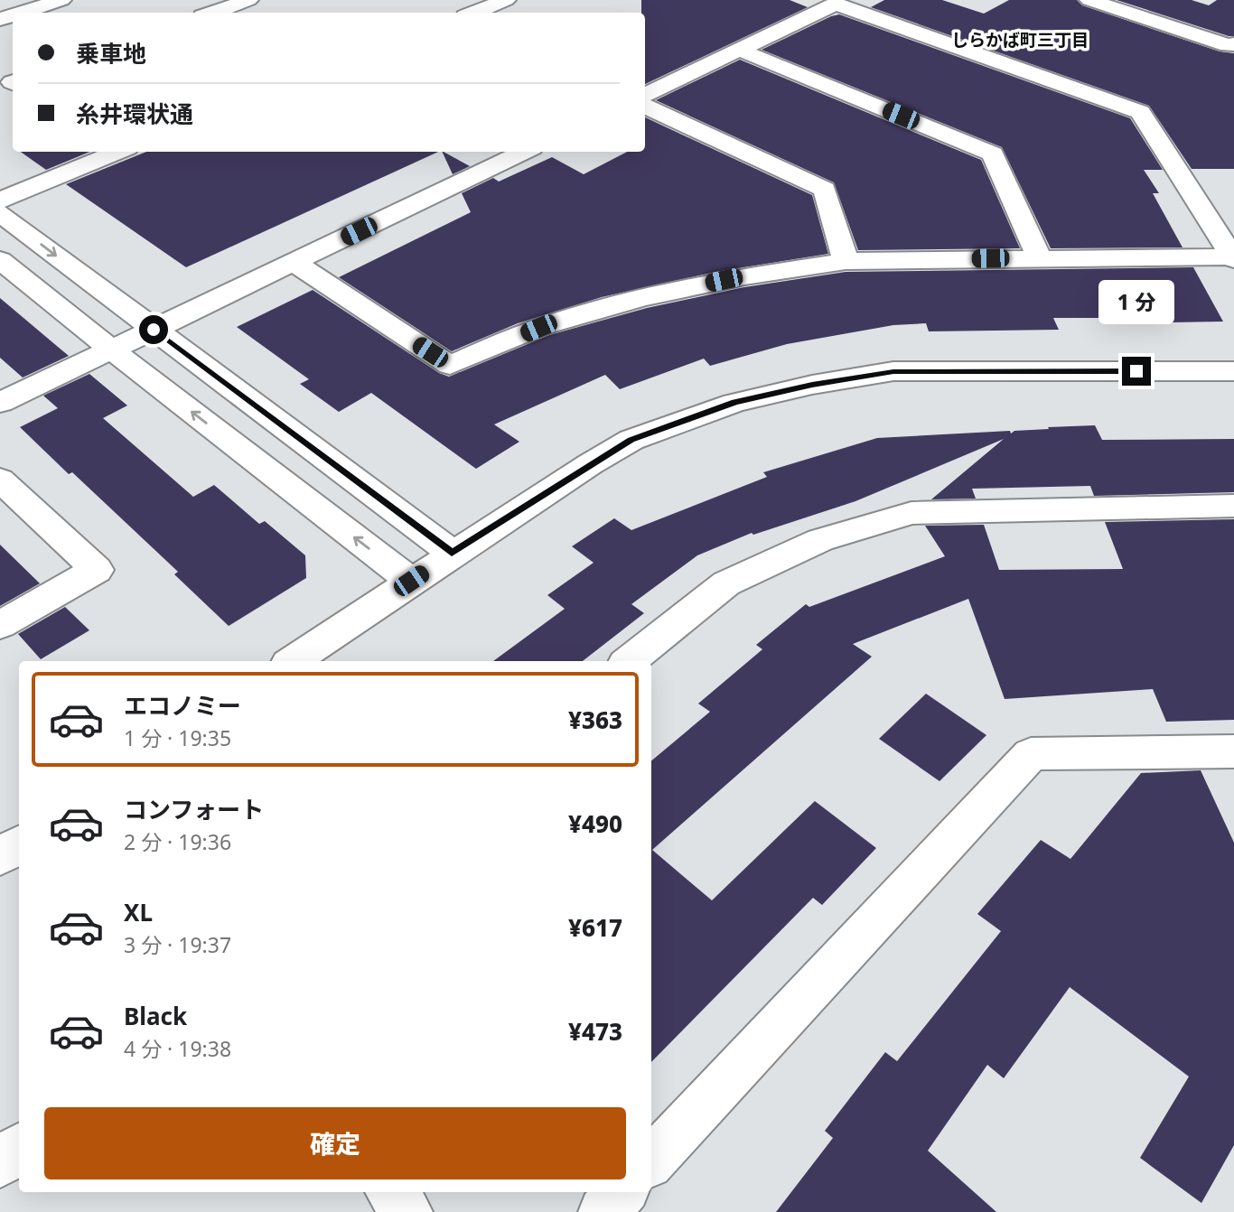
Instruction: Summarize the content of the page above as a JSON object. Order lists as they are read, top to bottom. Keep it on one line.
{"districts":["しらかば町三丁目"],"page":{"banner":["乗車地","糸井環状通"],"bubble":"1 分","list":[{"name":"エコノミー","note":"1 分 · 19:35","value":"¥363"},{"name":"コンフォート","note":"2 分 · 19:36","value":"¥490"},{"name":"XL","note":"3 分 · 19:37","value":"¥617"},{"name":"Black","note":"4 分 · 19:38","value":"¥473"}],"buttons":"確定"}}
